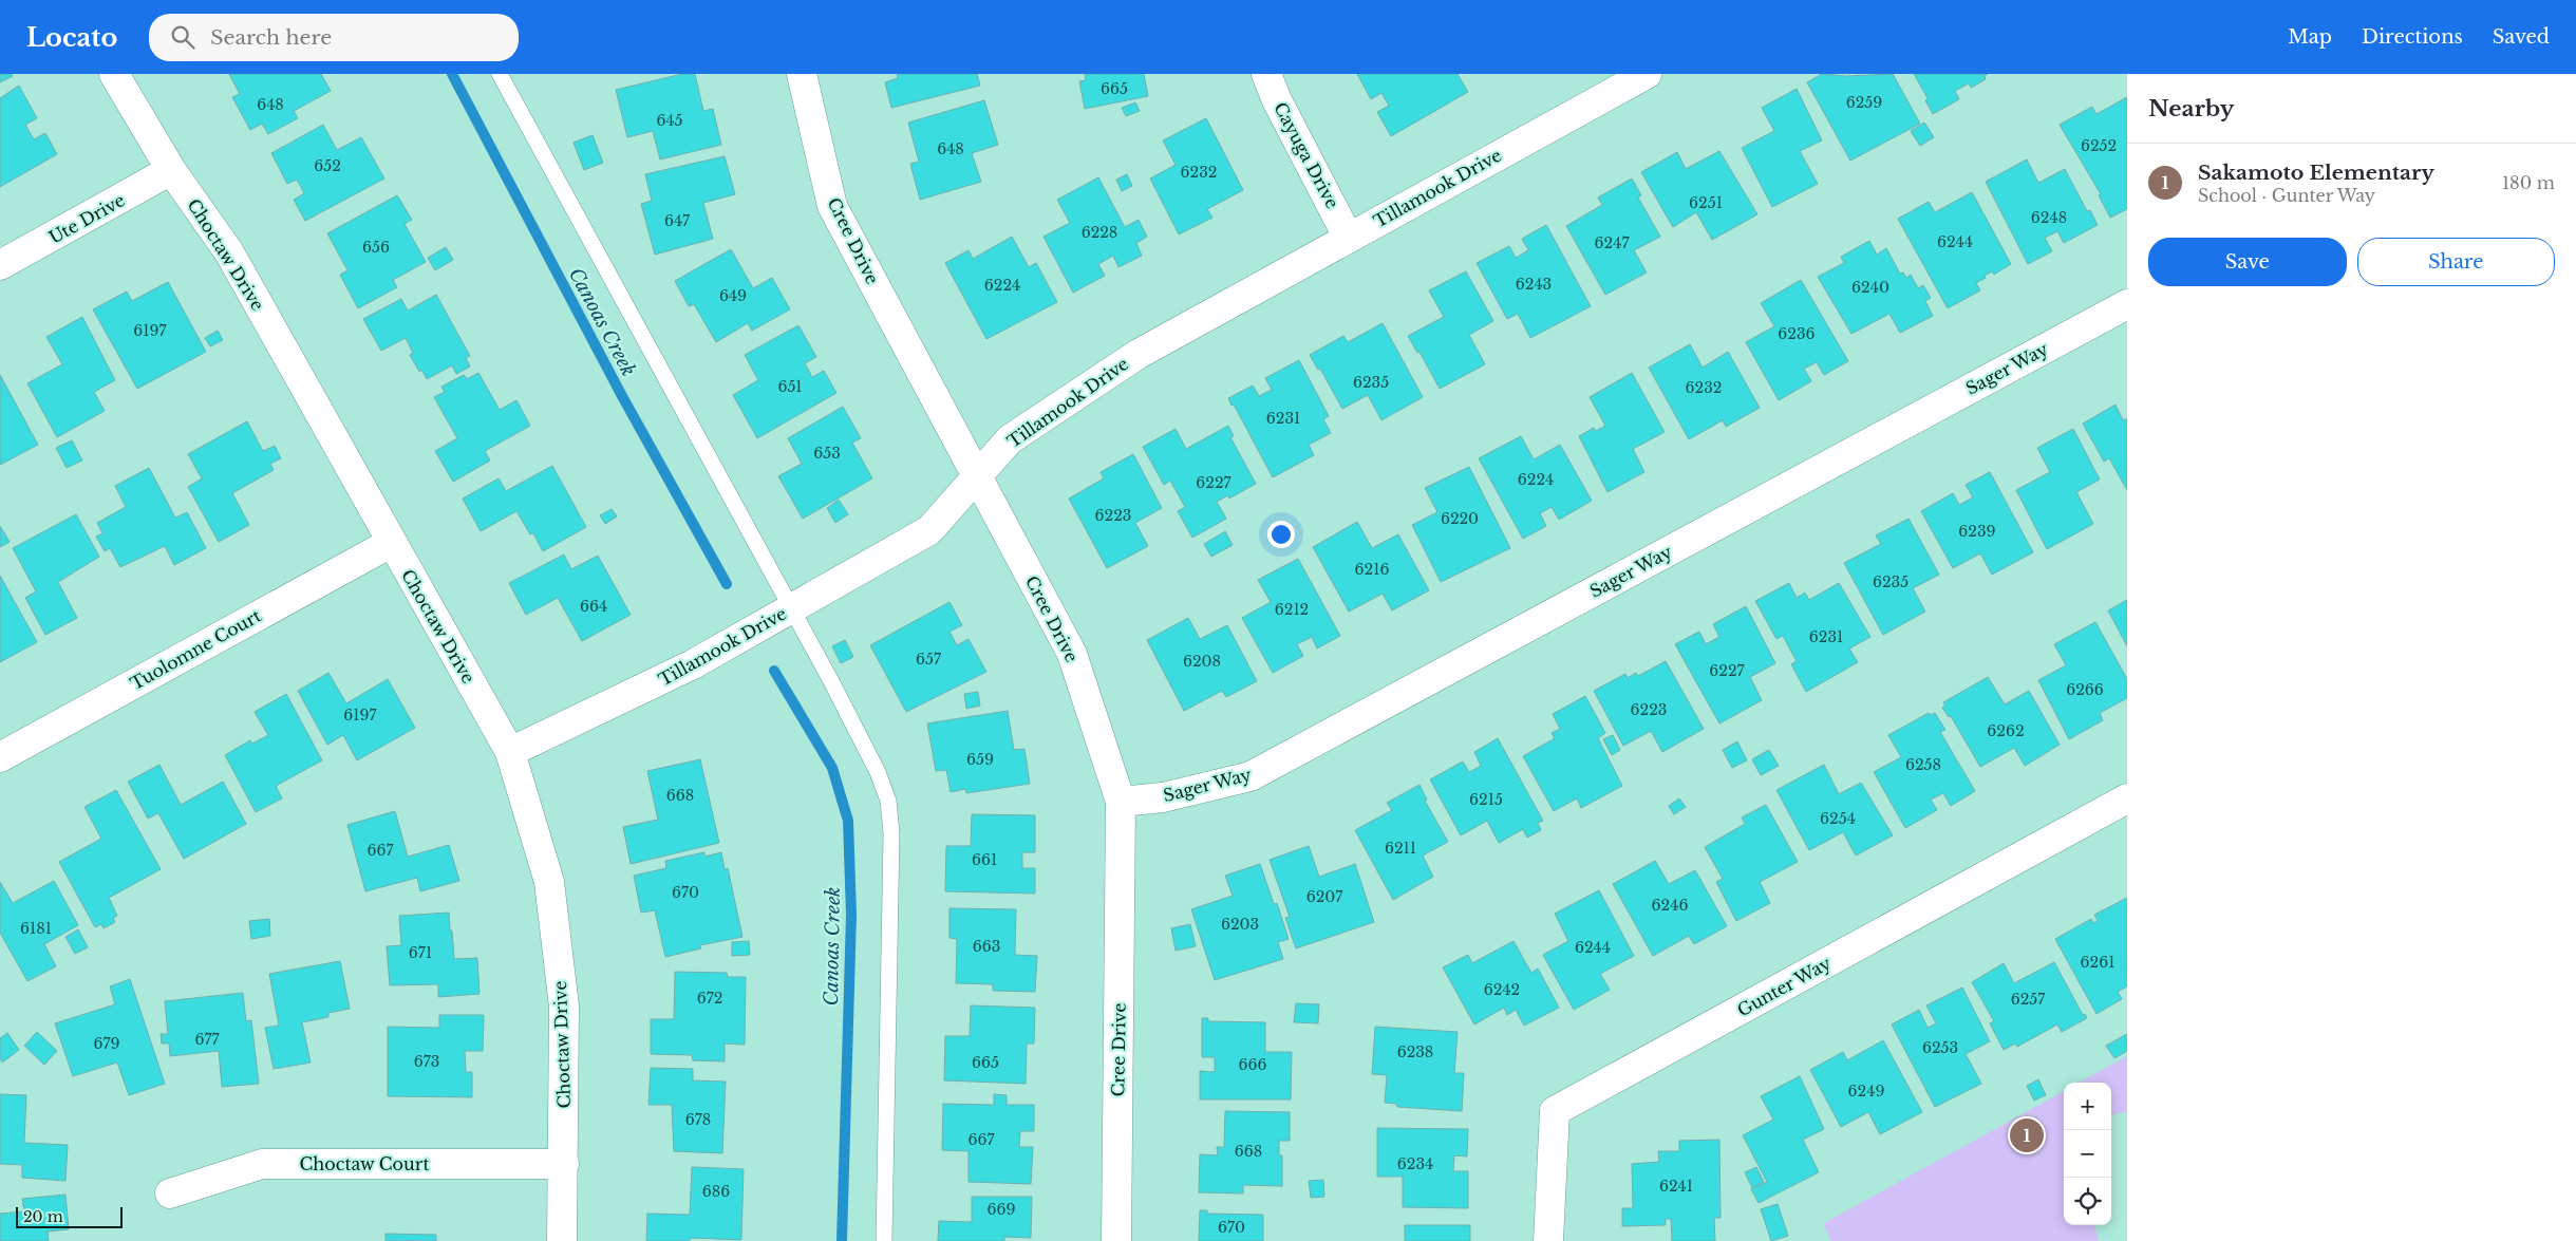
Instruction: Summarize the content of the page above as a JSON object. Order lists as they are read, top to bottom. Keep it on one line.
{"streets":{"street":["Cayuga Drive","Tillamook Drive","Ute Drive","Cree Drive","Choctaw Drive","Sager Way","Tuolomne Court","Gunter Way","Choctaw Court"]},"crossings":[["Cayuga Drive","Tillamook Drive"],["Tillamook Drive","Cree Drive"],["Tillamook Drive","Choctaw Drive"],["Ute Drive","Choctaw Drive"],["Cree Drive","Sager Way"],["Choctaw Drive","Tuolomne Court"],["Choctaw Drive","Choctaw Court"]],"water":["Canoas Creek"],"house_numbers":["665","6259","648","645","6252","648","652","6232","6251","6248","647","6228","6244","6247","656","6243","6224","6240","649","6197","6236","6235","651","6232","6231","653","6224","6227","6223","6220","6239","6216","6235","664","6212","6231","657","6208","6227","6266","6223","6197","6262","659","6258","668","6215","6254","6211","667","661","670","6207","6246","6203","6181","663","6244","671","6261","6242","672","6257","677","679","6253","6238","673","665","666","6249","678","667","668","6234","6241","686","669","670"],"scale_bar":"20 m","page":{"header":"Locato","search":"Search here","nav":["Map","Directions","Saved"],"heading":"Nearby","list":[{"mark":"1","name":"Sakamoto Elementary","note":"School · Gunter Way","value":"180 m"}],"buttons":["Save","Share"],"map_buttons":["+","−"],"pins":"1","scale":"20 m"}}
